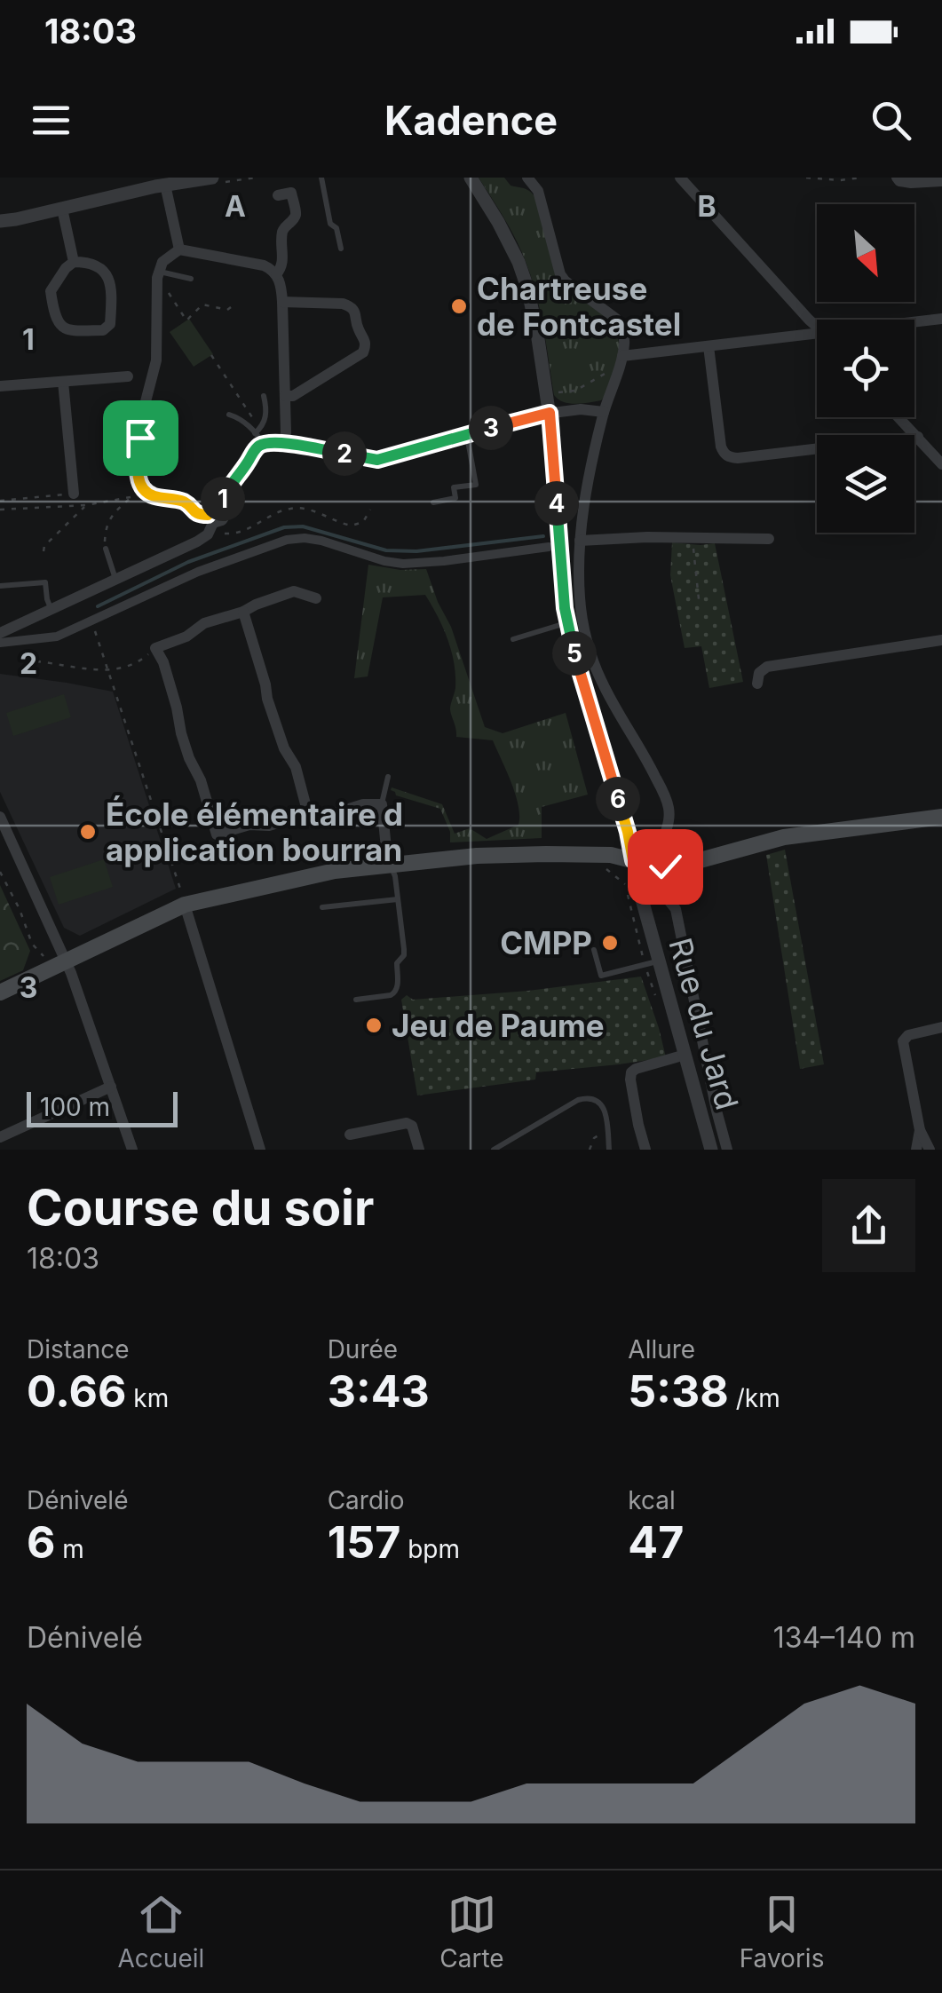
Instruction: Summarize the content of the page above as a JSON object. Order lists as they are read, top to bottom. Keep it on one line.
{"streets":{"street":["Rue du Jard"]},"places":["Chartreuse de Fontcastel","École élémentaire d application bourran","CMPP","Jeu de Paume"],"scale_bar":"100 m","north":"bottom right","page":{"status":"18:03","header":"Kadence","pins":["3","2","1","4","5","6"],"scale":"100 m","heading":["Course du soir","18:03"],"stats":[["Distance","0.66 km"],["Durée","3:43"],["Allure","5:38 /km"],["Dénivelé","6 m"],["Cardio","157 bpm"],["kcal","47"]],"chart":["Dénivelé","134–140 m"],"tabs":["Accueil","Carte","Favoris"]},"grid":{"columns":["A","B"],"rows":["1","2","3"]}}
